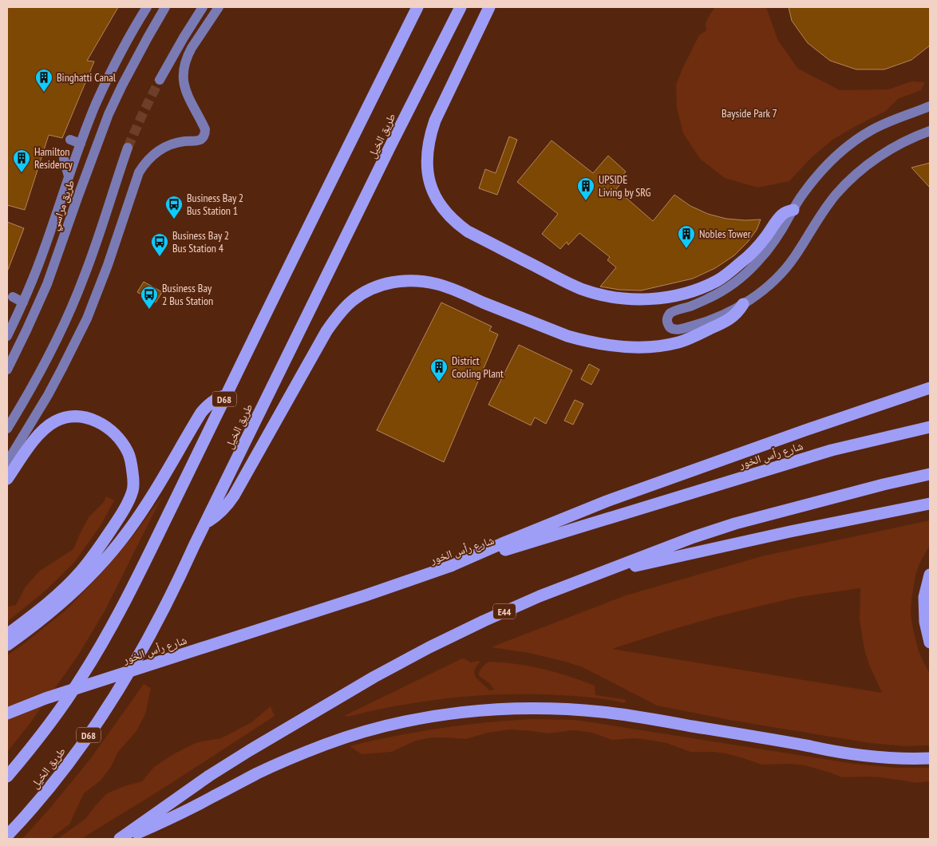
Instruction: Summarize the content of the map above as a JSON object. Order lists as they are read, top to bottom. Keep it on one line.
{"streets":{"highway":["طريق الخيل","D68","شارع رأس الخور","E44"],"street":["طريق مراسي"]},"parks":["Bayside Park 7"],"places":{"building":["Binghatti Canal","Hamilton Residency","UPSIDE Living by SRG","Nobles Tower","District Cooling Plant"],"bus stop":["Business Bay 2 Bus Station 1","Business Bay 2 Bus Station 4","Business Bay 2 Bus Station"]}}
